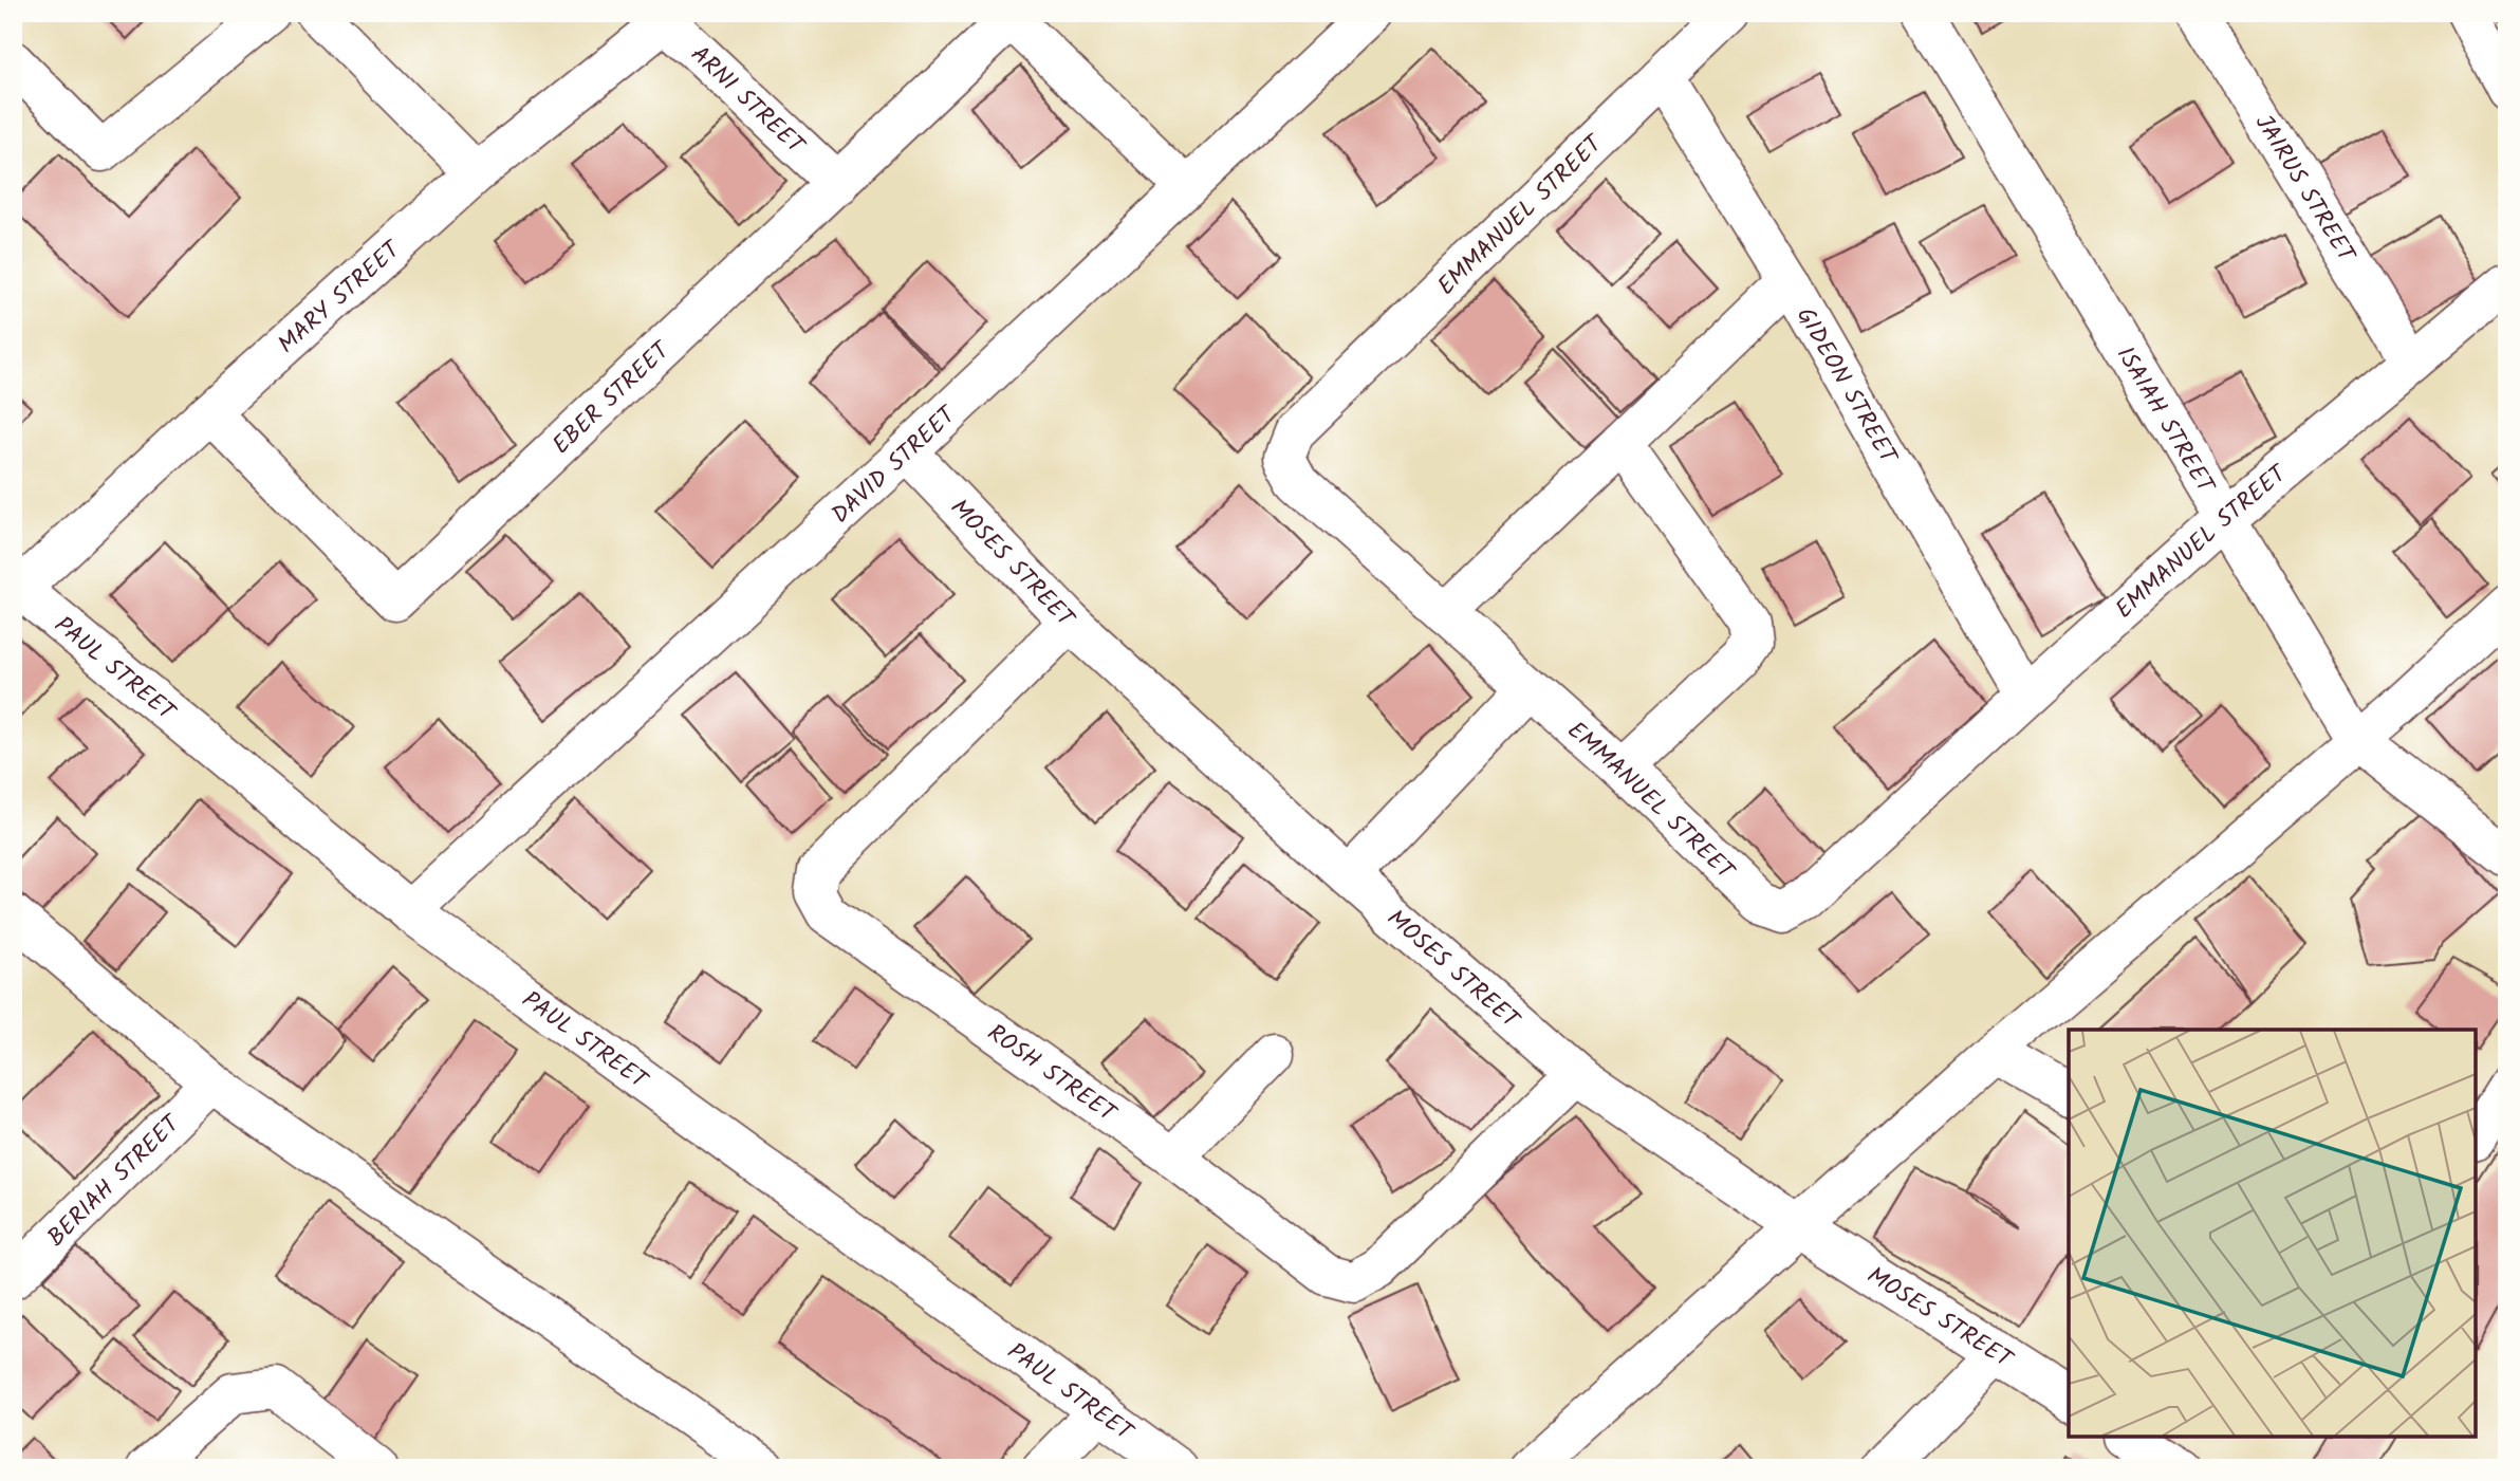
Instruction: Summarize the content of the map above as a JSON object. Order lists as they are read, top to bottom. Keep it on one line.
{"streets":{"street":["ARNI STREET","JAIRUS STREET","EMMANUEL STREET","MARY STREET","GIDEON STREET","EBER STREET","ISAIAH STREET","DAVID STREET","MOSES STREET","PAUL STREET","ROSH STREET","BERIAH STREET"]},"crossings":[["ARNI STREET","MARY STREET"],["ARNI STREET","EBER STREET"],["JAIRUS STREET","EMMANUEL STREET"],["EMMANUEL STREET","GIDEON STREET"],["EMMANUEL STREET","ISAIAH STREET"],["MARY STREET","EBER STREET"],["MARY STREET","PAUL STREET"],["DAVID STREET","MOSES STREET"],["DAVID STREET","PAUL STREET"],["MOSES STREET","ROSH STREET"]]}
